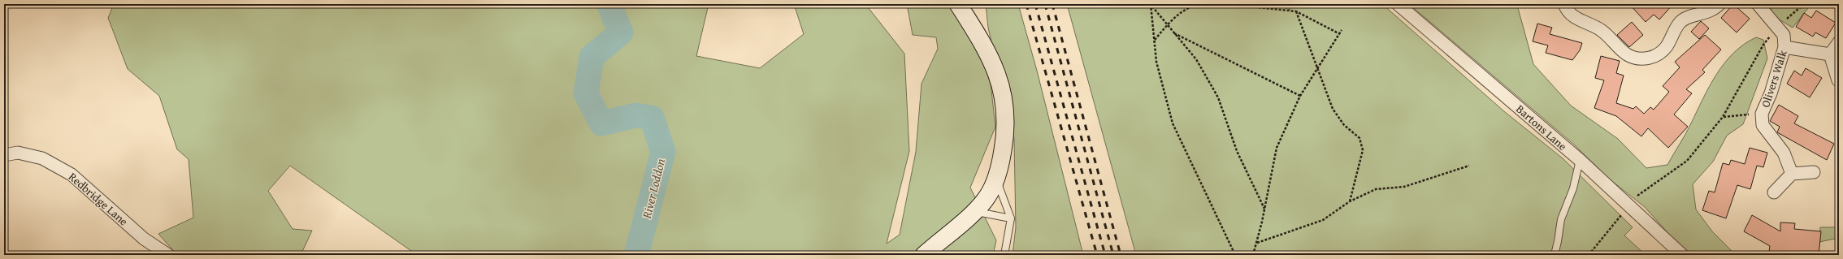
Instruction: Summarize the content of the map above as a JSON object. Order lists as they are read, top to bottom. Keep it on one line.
{"streets":{"street":["Olivers Walk","Bartons Lane","Redbridge Lane"]},"water":["River Loddon"]}
